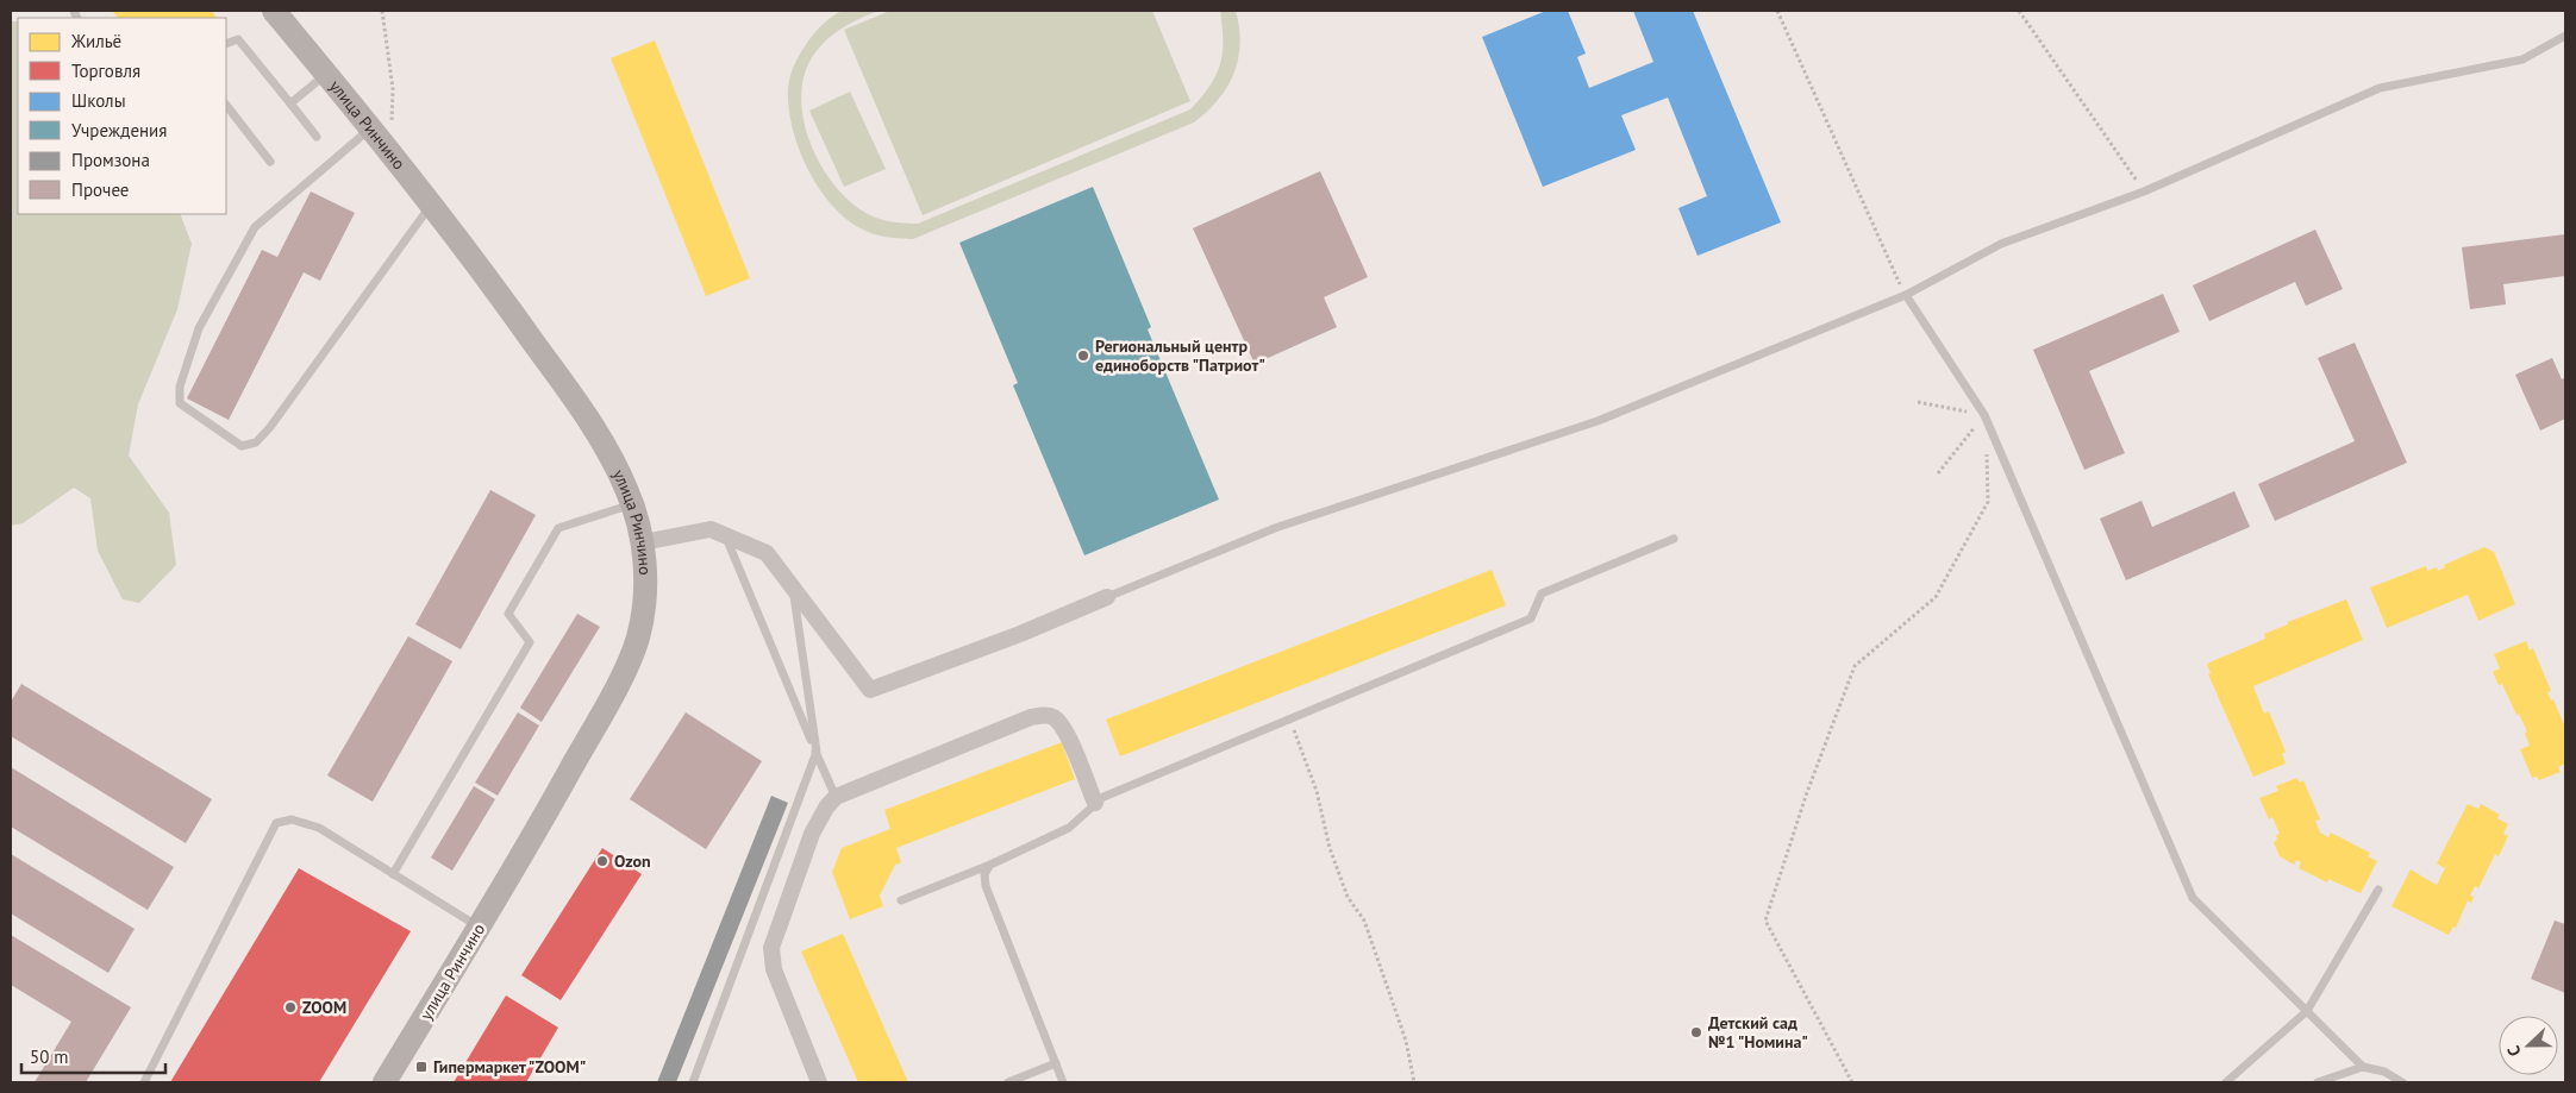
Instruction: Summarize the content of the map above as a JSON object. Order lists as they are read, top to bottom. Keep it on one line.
{"streets":{"street":["улица Ринчино"]},"places":{"other":["Региональный центр единоборств \"Патриот\"","Ozon","ZOOM","Детский сад №1 \"Номина\""],"transit":["Гипермаркет \"ZOOM\""]},"legend":["Жильё","Торговля","Школы","Учреждения","Промзона","Прочее"],"scale_bar":"50 m","north":"left"}
